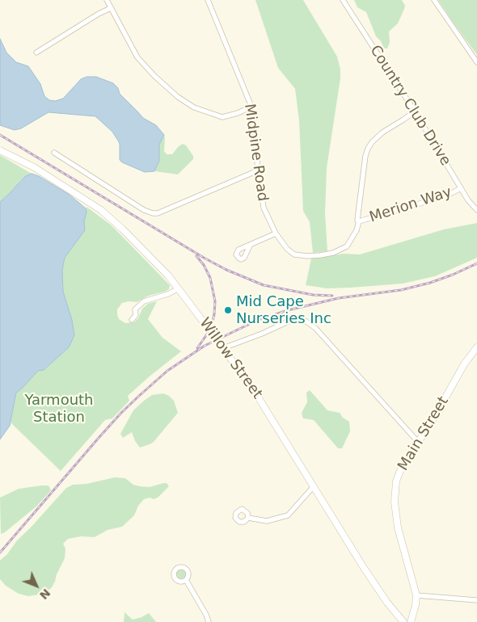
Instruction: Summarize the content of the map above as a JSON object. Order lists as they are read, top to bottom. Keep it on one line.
{"streets":{"main road":["Willow Street","Main Street"],"street":["Country Club Drive","Midpine Road","Merion Way"]},"crossings":[["Country Club Drive","Midpine Road"],["Country Club Drive","Merion Way"],["Midpine Road","Merion Way"]],"parks":["Yarmouth Station"],"places":["Mid Cape Nurseries Inc"],"north":"bottom right"}
